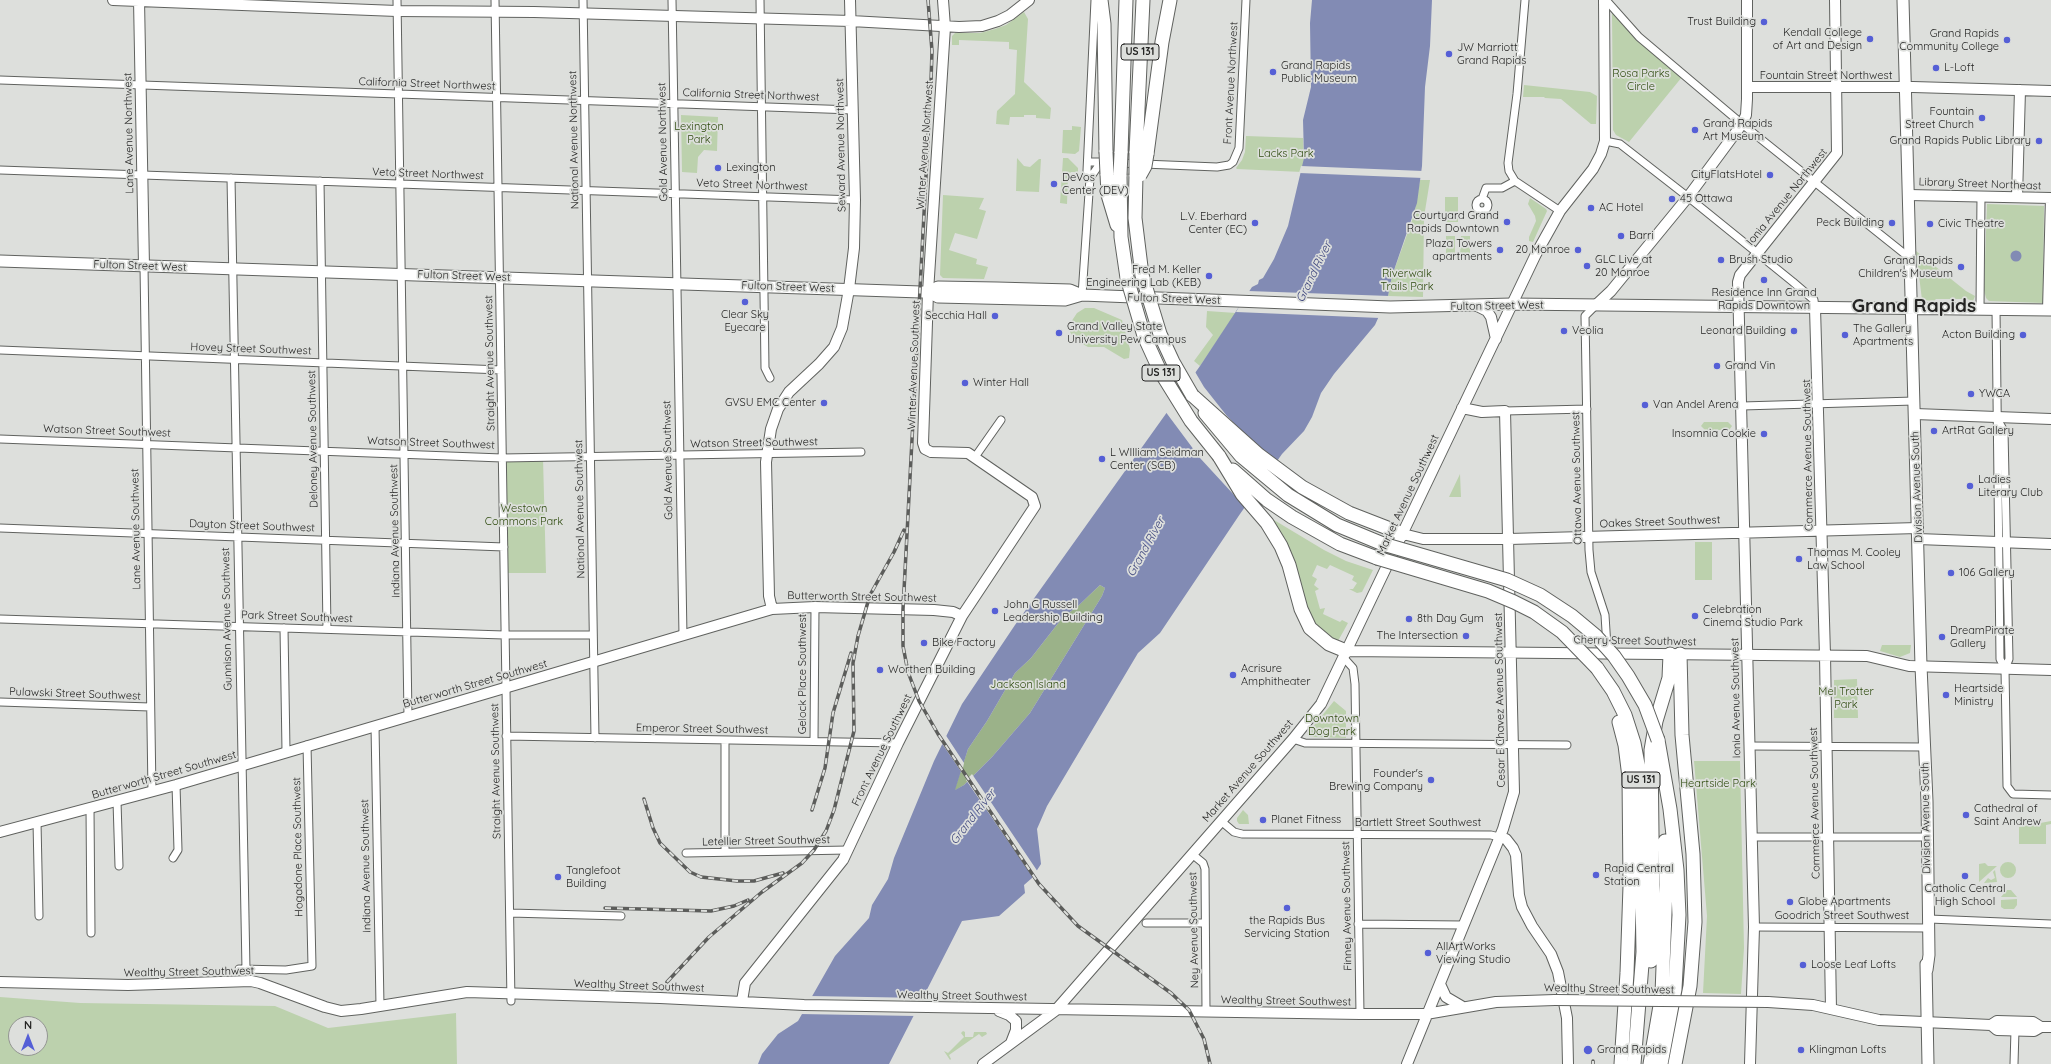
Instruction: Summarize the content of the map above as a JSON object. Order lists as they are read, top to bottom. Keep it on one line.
{"streets":{"highway":["US 131"],"main road":["Fulton Street West","Division Avenue South"],"street":["Fountain Street Northwest","Front Avenue Northwest","California Street Northwest","Lane Avenue Northwest","National Avenue Northwest","Gold Avenue Northwest","Seward Avenue Northwest","Winter Avenue Northwest","Veto Street Northwest","Library Street Northeast","Ionia Avenue Northwest","Hovey Street Southwest","Straight Avenue Southwest","Winter Avenue Southwest","Watson Street Southwest","Deloney Avenue Southwest","Commerce Avenue Southwest","Gold Avenue Southwest","Ottawa Avenue Southwest","Market Avenue Southwest","National Avenue Southwest","Oakes Street Southwest","Dayton Street Southwest","Lane Avenue Southwest","Indiana Avenue Southwest","Butterworth Street Southwest","Park Street Southwest","Gunnison Avenue Southwest","Cherry Street Southwest","Gelock Place Southwest","Pulawski Street Southwest","Ionia Avenue Southwest","Cesar E Chavez Avenue Southwest","Emperor Street Southwest","Front Avenue Southwest","Bartlett Street Southwest","Letellier Street Southwest","Hogadone Place Southwest","Finney Avenue Southwest","Goodrich Street Southwest","Ney Avenue Southwest","Wealthy Street Southwest"]},"crossings":[["US 131","Front Avenue Northwest"],["Fountain Street Northwest","Ionia Avenue Northwest"],["Fountain Street Northwest","Division Avenue South"],["California Street Northwest","Lane Avenue Northwest"],["California Street Northwest","National Avenue Northwest"],["California Street Northwest","Gold Avenue Northwest"],["California Street Northwest","Seward Avenue Northwest"],["California Street Northwest","Straight Avenue Southwest"],["California Street Northwest","Indiana Avenue Southwest"],["Lane Avenue Northwest","Veto Street Northwest"],["Lane Avenue Northwest","Fulton Street West"],["Lane Avenue Northwest","Lane Avenue Southwest"],["National Avenue Northwest","Veto Street Northwest"],["National Avenue Northwest","Fulton Street West"],["National Avenue Northwest","National Avenue Southwest"],["Gold Avenue Northwest","Veto Street Northwest"],["Gold Avenue Northwest","Fulton Street West"],["Gold Avenue Northwest","Gold Avenue Southwest"],["Seward Avenue Northwest","Veto Street Northwest"],["Seward Avenue Northwest","Fulton Street West"],["Seward Avenue Northwest","Watson Street Southwest"],["Seward Avenue Northwest","Butterworth Street Southwest"],["Winter Avenue Northwest","Fulton Street West"],["Winter Avenue Northwest","Winter Avenue Southwest"],["Veto Street Northwest","Straight Avenue Southwest"],["Veto Street Northwest","Deloney Avenue Southwest"],["Veto Street Northwest","Indiana Avenue Southwest"],["Veto Street Northwest","Gunnison Avenue Southwest"],["Library Street Northeast","Division Avenue South"],["Ionia Avenue Northwest","Fulton Street West"],["Ionia Avenue Northwest","Ionia Avenue Southwest"],["Fulton Street West","Straight Avenue Southwest"],["Fulton Street West","Winter Avenue Southwest"],["Fulton Street West","Deloney Avenue Southwest"],["Fulton Street West","Commerce Avenue Southwest"],["Fulton Street West","Gold Avenue Southwest"],["Fulton Street West","Ottawa Avenue Southwest"],["Fulton Street West","Division Avenue South"],["Fulton Street West","Market Avenue Southwest"],["Fulton Street West","National Avenue Southwest"],["Fulton Street West","Lane Avenue Southwest"],["Fulton Street West","Indiana Avenue Southwest"],["Fulton Street West","Gunnison Avenue Southwest"],["Fulton Street West","Ionia Avenue Southwest"],["Hovey Street Southwest","Straight Avenue Southwest"],["Hovey Street Southwest","Deloney Avenue Southwest"],["Hovey Street Southwest","Lane Avenue Southwest"],["Hovey Street Southwest","Indiana Avenue Southwest"],["Hovey Street Southwest","Gunnison Avenue Southwest"],["Straight Avenue Southwest","Watson Street Southwest"],["Straight Avenue Southwest","Dayton Street Southwest"],["Straight Avenue Southwest","Butterworth Street Southwest"],["Straight Avenue Southwest","Park Street Southwest"],["Straight Avenue Southwest","Emperor Street Southwest"],["Straight Avenue Southwest","Wealthy Street Southwest"],["Winter Avenue Southwest","Front Avenue Southwest"],["Watson Street Southwest","Deloney Avenue Southwest"],["Watson Street Southwest","Gold Avenue Southwest"],["Watson Street Southwest","National Avenue Southwest"],["Watson Street Southwest","Lane Avenue Southwest"],["Watson Street Southwest","Indiana Avenue Southwest"],["Watson Street Southwest","Gunnison Avenue Southwest"],["Deloney Avenue Southwest","Dayton Street Southwest"],["Deloney Avenue Southwest","Park Street Southwest"],["Commerce Avenue Southwest","Oakes Street Southwest"],["Commerce Avenue Southwest","Cherry Street Southwest"],["Commerce Avenue Southwest","Goodrich Street Southwest"],["Commerce Avenue Southwest","Wealthy Street Southwest"],["Gold Avenue Southwest","Butterworth Street Southwest"],["Ottawa Avenue Southwest","Oakes Street Southwest"],["Ottawa Avenue Southwest","Cherry Street Southwest"],["Division Avenue South","Oakes Street Southwest"],["Division Avenue South","Cherry Street Southwest"],["Division Avenue South","Goodrich Street Southwest"],["Division Avenue South","Wealthy Street Southwest"],["Market Avenue Southwest","Oakes Street Southwest"],["Market Avenue Southwest","Cherry Street Southwest"],["Market Avenue Southwest","Bartlett Street Southwest"],["Market Avenue Southwest","Finney Avenue Southwest"],["Market Avenue Southwest","Ney Avenue Southwest"],["Market Avenue Southwest","Wealthy Street Southwest"],["National Avenue Southwest","Butterworth Street Southwest"],["National Avenue Southwest","Park Street Southwest"],["National Avenue Southwest","Emperor Street Southwest"],["Oakes Street Southwest","Ionia Avenue Southwest"],["Oakes Street Southwest","Cesar E Chavez Avenue Southwest"],["Dayton Street Southwest","Lane Avenue Southwest"],["Dayton Street Southwest","Indiana Avenue Southwest"],["Dayton Street Southwest","Gunnison Avenue Southwest"],["Lane Avenue Southwest","Butterworth Street Southwest"],["Lane Avenue Southwest","Park Street Southwest"],["Lane Avenue Southwest","Pulawski Street Southwest"],["Indiana Avenue Southwest","Butterworth Street Southwest"],["Indiana Avenue Southwest","Park Street Southwest"],["Indiana Avenue Southwest","Wealthy Street Southwest"],["Butterworth Street Southwest","Gunnison Avenue Southwest"],["Butterworth Street Southwest","Gelock Place Southwest"],["Butterworth Street Southwest","Front Avenue Southwest"],["Butterworth Street Southwest","Hogadone Place Southwest"],["Park Street Southwest","Gunnison Avenue Southwest"],["Gunnison Avenue Southwest","Hogadone Place Southwest"],["Cherry Street Southwest","Ionia Avenue Southwest"],["Cherry Street Southwest","Cesar E Chavez Avenue Southwest"],["Cherry Street Southwest","Finney Avenue Southwest"],["Gelock Place Southwest","Emperor Street Southwest"],["Ionia Avenue Southwest","Goodrich Street Southwest"],["Cesar E Chavez Avenue Southwest","Bartlett Street Southwest"],["Cesar E Chavez Avenue Southwest","Wealthy Street Southwest"],["Emperor Street Southwest","Front Avenue Southwest"],["Front Avenue Southwest","Letellier Street Southwest"],["Front Avenue Southwest","Wealthy Street Southwest"],["Bartlett Street Southwest","Finney Avenue Southwest"],["Finney Avenue Southwest","Wealthy Street Southwest"],["Ney Avenue Southwest","Wealthy Street Southwest"]],"districts":["Grand Rapids"],"water":["Grand River"],"parks":["Rosa Parks Circle","Lexington Park","Lacks Park","Riverwalk Trails Park","Westown Commons Park","Jackson Island","Mel Trotter Park","Downtown Dog Park","Heartside Park"],"places":["Trust Building","Kendall College of Art and Design","Grand Rapids Community College","JW Marriott Grand Rapids","L-Loft","Grand Rapids Public Museum","Fountain Street Church","Grand Rapids Art Museum","Grand Rapids Public Library","Lexington","CityFlatsHotel","DeVos Center (DEV)","45 Ottawa","AC Hotel","Courtyard Grand Rapids Downtown","L.V. Eberhard Center (EC)","Peck Building","Civic Theatre","Barri","Plaza Towers apartments","20 Monroe","Brush Studio","GLC Live at 20 Monroe","Grand Rapids Children's Museum","Fred M. Keller Engineering Lab (KEB)","Residence Inn Grand Rapids Downtown","Clear Sky Eyecare","Secchia Hall","Veolia","Leonard Building","Grand Valley State University Pew Campus","The Gallery Apartments","Acton Building","Grand Vin","Winter Hall","YWCA","GVSU EMC Center","Van Andel Arena","ArtRat Gallery","Insomnia Cookie","L WIlliam Seidman Center (SCB)","Ladies Literary Club","Thomas M. Cooley Law School","106 Gallery","John G Russell Leadership Building","Celebration Cinema Studio Park","8th Day Gym","The Intersection","DreamPirate Gallery","Bike Factory","Worthen Building","Acrisure Amphitheater","Heartside Ministry","Founder's Brewing Company","Cathedral of Saint Andrew","Planet Fitness","Rapid Central Station","Catholic Central High School","Tanglefoot Building","Globe Apartments","the Rapids Bus Servicing Station","AllArtWorks Viewing Studio","Loose Leaf Lofts","Grand Rapids","Klingman Lofts"],"north":"top"}
